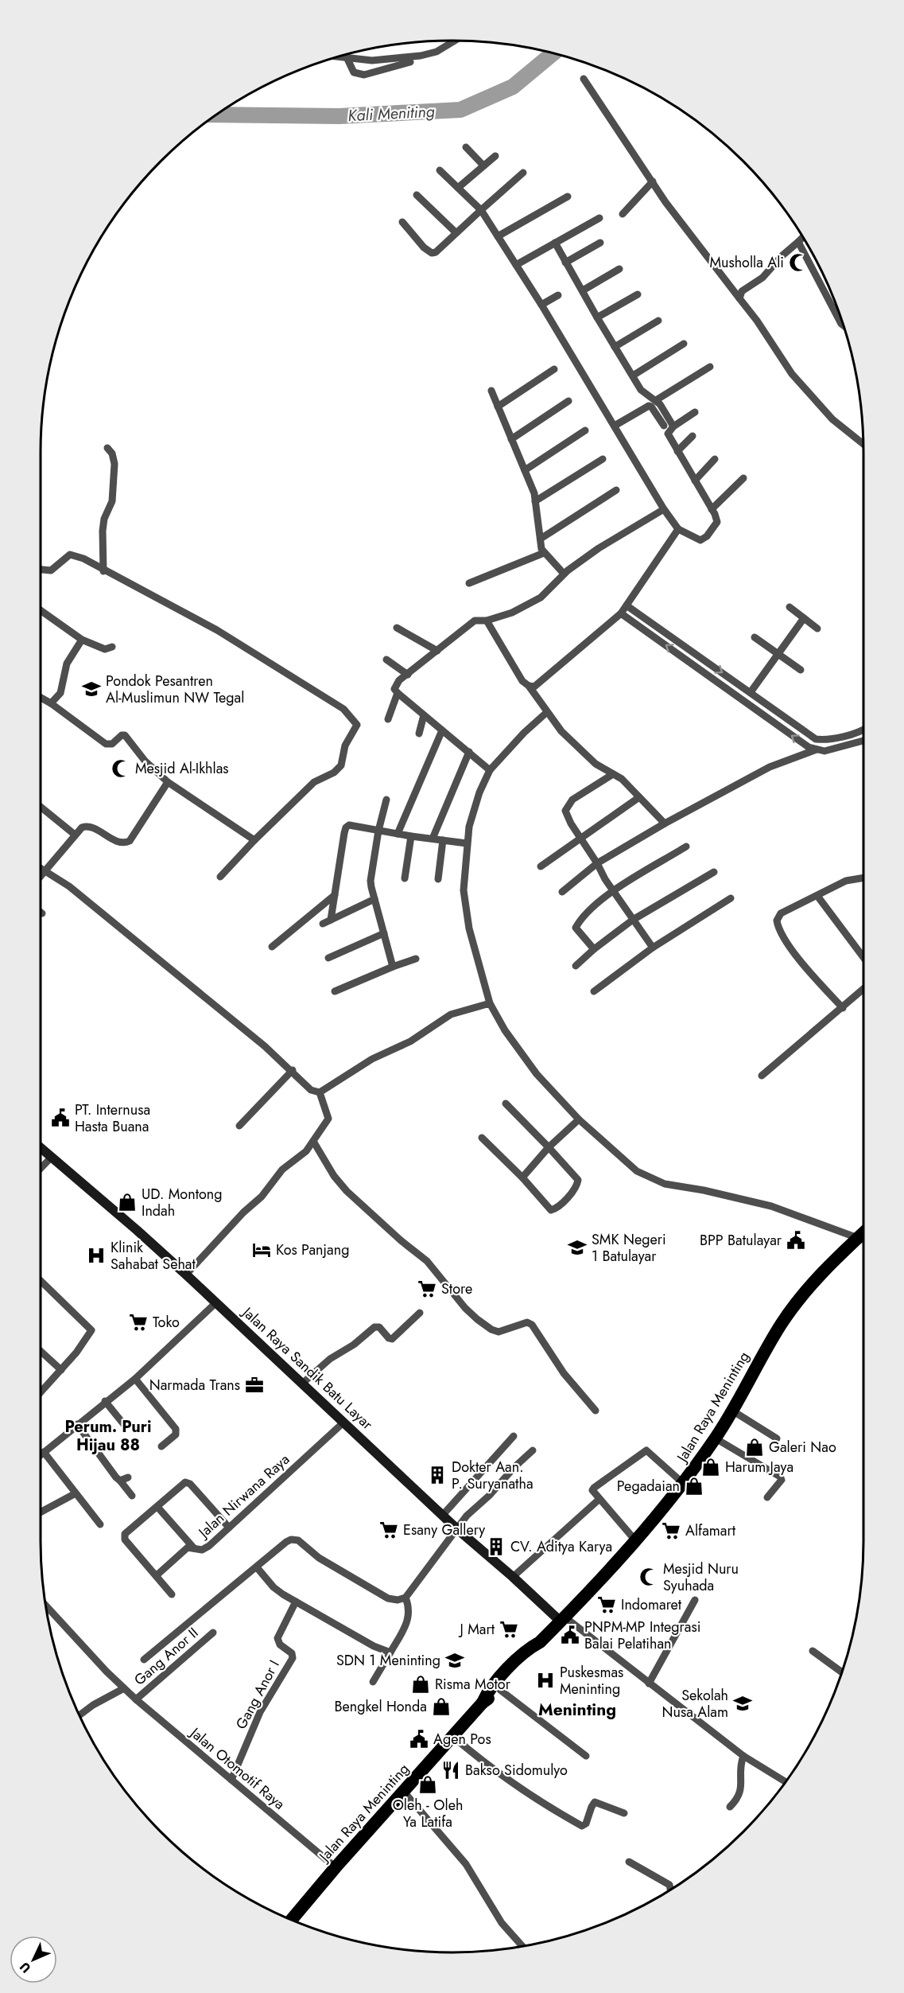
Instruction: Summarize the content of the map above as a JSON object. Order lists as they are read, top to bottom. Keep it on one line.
{"streets":{"highway":["Jalan Raya Meninting"],"main road":["Jalan Raya Sandik Batu Layar"],"street":["Jalan Nirwana Raya","Gang Anor II","Gang Anor I","Jalan Otomotif Raya"]},"crossings":[["Jalan Raya Sandik Batu Layar","Jalan Raya Meninting"],["Jalan Raya Sandik Batu Layar","Jalan Nirwana Raya"],["Jalan Raya Meninting","Jalan Otomotif Raya"],["Gang Anor II","Jalan Otomotif Raya"],["Gang Anor I","Jalan Otomotif Raya"]],"districts":["Perum. Puri Hijau 88","Meninting"],"water":["Kali Meniting"],"places":{"mosque":["Musholla Ali","Mesjid Al-Ikhlas","Mesjid Nuru Syuhada"],"school or university":["Pondok Pesantren Al-Muslimun NW Tegal","SMK Negeri 1 Batulayar","SDN 1 Meninting","Sekolah Nusa Alam"],"public building":["PT. Internusa Hasta Buana","BPP Batulayar","PNPM-MP Integrasi Balai Pelatihan","Agen Pos"],"shop":["UD. Montong Indah","Galeri Nao","Harum Jaya","Pegadaian","Risma Motor","Bengkel Honda","Oleh - Oleh Ya Latifa"],"hotel":["Kos Panjang"],"hospital":["Klinik Sahabat Sehat","Puskesmas Meninting"],"supermarket":["Store","Toko","Esany Gallery","Alfamart","Indomaret","J Mart"],"office":["Narmada Trans"],"building":["Dokter Aan. P. Suryanatha","CV. Aditya Karya"],"restaurant":["Bakso Sidomulyo"]},"north":"bottom left"}
